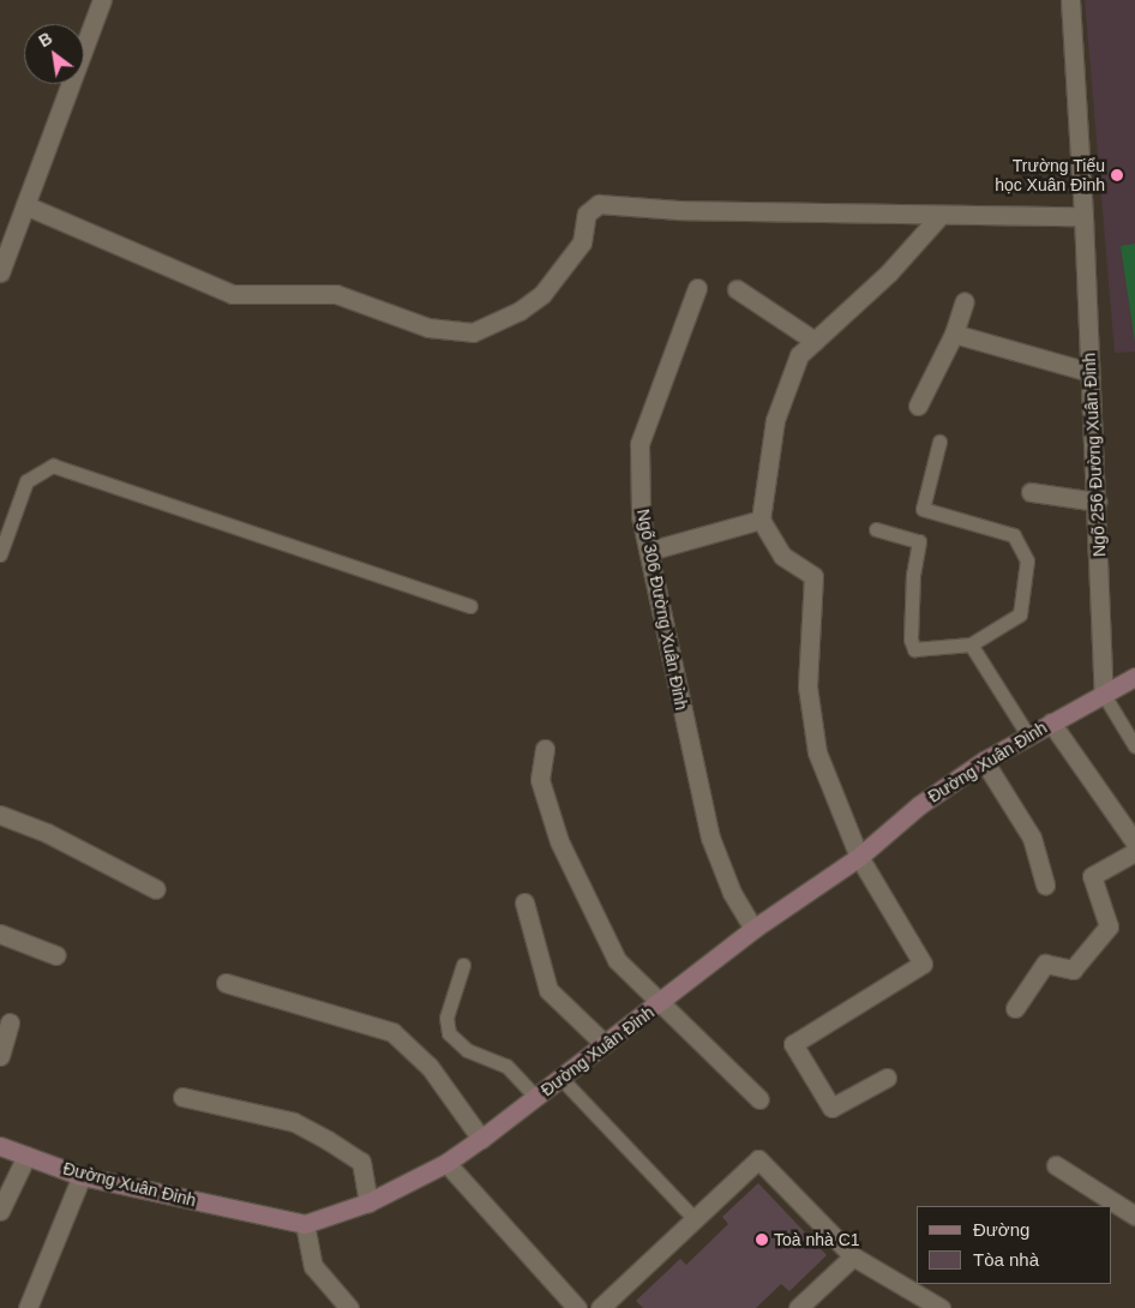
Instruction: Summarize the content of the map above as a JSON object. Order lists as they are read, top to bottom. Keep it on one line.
{"streets":{"street":["Ngõ 256 Đường Xuân Đỉnh","Ngõ 306 Đường Xuân Đỉnh","Đường Xuân Đỉnh"]},"crossings":[["Ngõ 256 Đường Xuân Đỉnh","Đường Xuân Đỉnh"],["Ngõ 306 Đường Xuân Đỉnh","Đường Xuân Đỉnh"]],"places":["Trường Tiểu học Xuân Đỉnh","Toà nhà C1"],"legend":["Đường","Tòa nhà"],"north":"top left"}
